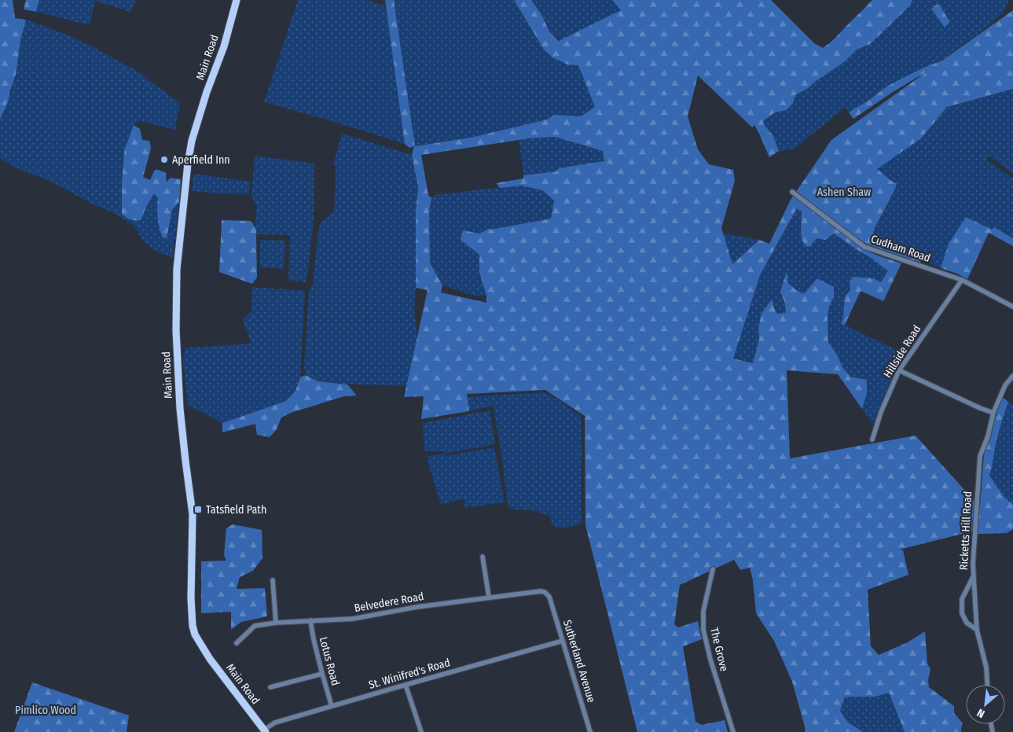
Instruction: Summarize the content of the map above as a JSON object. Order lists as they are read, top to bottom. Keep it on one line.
{"streets":{"main road":["Main Road"],"street":["Cudham Road","Hillside Road","Ricketts Hill Road","Belvedere Road","The Grove","Lotus Road","Sutherland Avenue","St. Winifred's Road"]},"crossings":[["Main Road","St. Winifred's Road"],["Cudham Road","Hillside Road"],["Belvedere Road","Lotus Road"],["Belvedere Road","Sutherland Avenue"],["Lotus Road","St. Winifred's Road"],["Sutherland Avenue","St. Winifred's Road"]],"parks":["Ashen Shaw","Pimlico Wood"],"places":{"other":["Aperfield Inn"],"transit":["Tatsfield Path"]},"north":"bottom left"}
